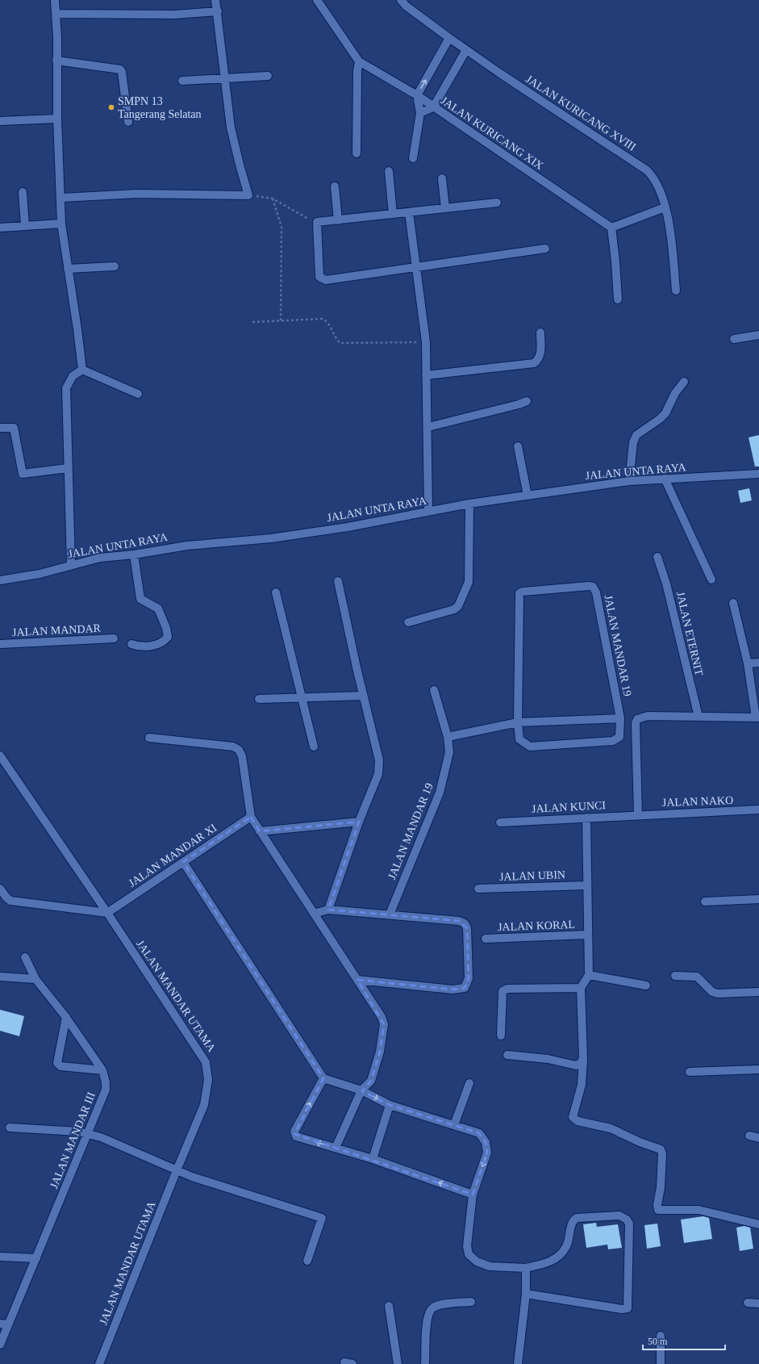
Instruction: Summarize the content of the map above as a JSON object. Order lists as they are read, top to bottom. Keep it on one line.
{"streets":{"street":["JALAN KURICANG XVIII","JALAN KURICANG XIX","JALAN UNTA RAYA","JALAN MANDAR","JALAN ETERNIT","JALAN MANDAR 19","JALAN NAKO","JALAN KUNCI","JALAN MANDAR XI","JALAN UBIN","JALAN KORAL","JALAN MANDAR UTAMA","JALAN MANDAR III"]},"crossings":[["JALAN NAKO","JALAN KUNCI"],["JALAN MANDAR XI","JALAN MANDAR UTAMA"]],"places":["SMPN 13 Tangerang Selatan"],"scale_bar":"50 m"}
